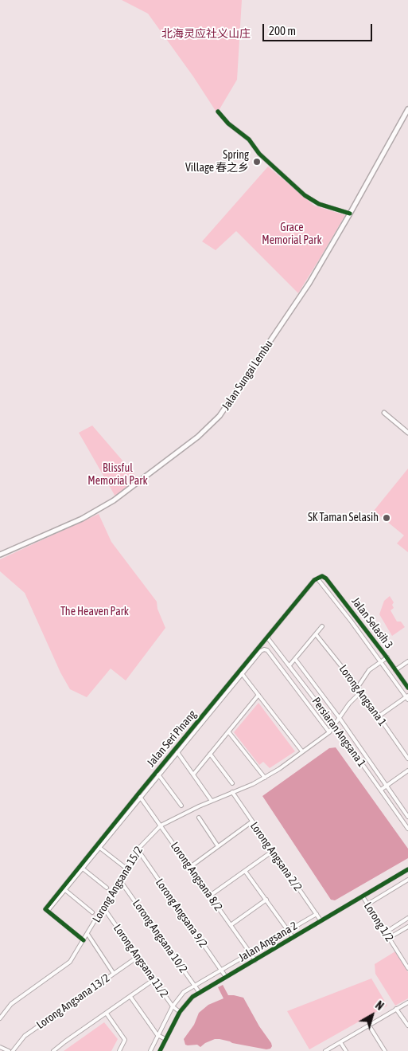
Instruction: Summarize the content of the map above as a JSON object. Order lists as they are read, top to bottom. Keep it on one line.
{"streets":{"main road":["Jalan Sungai Lembu"],"street":["Jalan Selasih 3","Lorong Angsana 1","Persiaran Angsana 1","Jalan Seri Pinang","Lorong Angsana 2/2","Lorong Angsana 8/2","Lorong Angsana 15/2","Lorong Angsana 9/2","Lorong 1/2","Lorong Angsana 10/2","Jalan Angsana 2","Lorong Angsana 11/2","Lorong Angsana 13/2"]},"crossings":[["Jalan Selasih 3","Jalan Seri Pinang"],["Lorong Angsana 1","Lorong Angsana 15/2"],["Persiaran Angsana 1","Jalan Seri Pinang"],["Persiaran Angsana 1","Lorong Angsana 15/2"],["Jalan Seri Pinang","Lorong Angsana 8/2"],["Jalan Seri Pinang","Lorong Angsana 15/2"],["Lorong Angsana 2/2","Lorong Angsana 15/2"],["Lorong Angsana 2/2","Jalan Angsana 2"],["Lorong Angsana 8/2","Lorong Angsana 15/2"],["Lorong Angsana 8/2","Jalan Angsana 2"],["Lorong Angsana 15/2","Lorong Angsana 9/2"],["Lorong Angsana 15/2","Lorong Angsana 10/2"],["Lorong Angsana 15/2","Lorong Angsana 11/2"],["Lorong Angsana 9/2","Jalan Angsana 2"],["Lorong 1/2","Jalan Angsana 2"],["Lorong Angsana 10/2","Jalan Angsana 2"],["Jalan Angsana 2","Lorong Angsana 11/2"],["Lorong Angsana 11/2","Lorong Angsana 13/2"]],"parks":["北海灵应社义山庄","Grace Memorial Park","Blissful Memorial Park","The Heaven Park"],"places":["Spring Village 春之乡","SK Taman Selasih"],"scale_bar":"200 m","north":"top right"}
